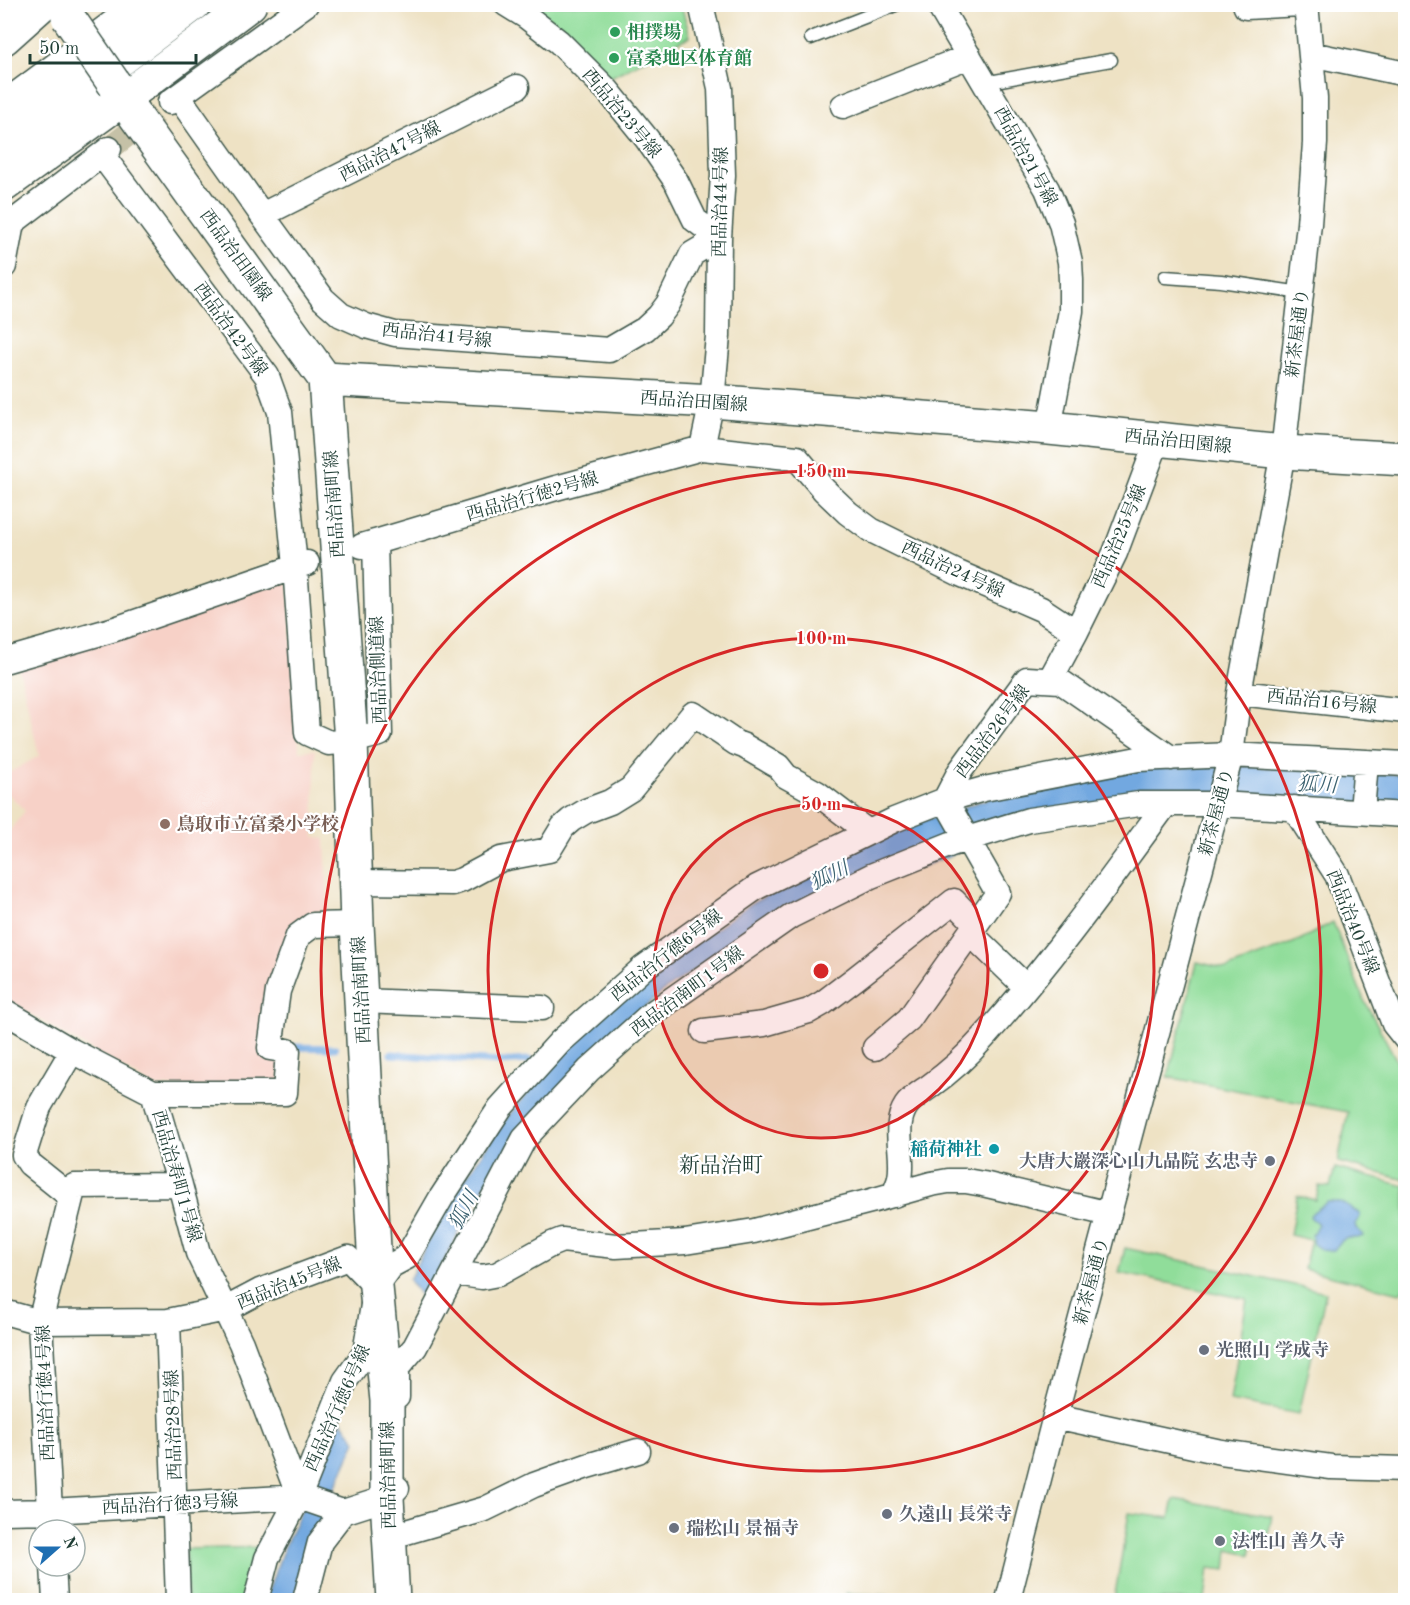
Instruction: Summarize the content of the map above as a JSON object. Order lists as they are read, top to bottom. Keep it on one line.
{"streets":{"street":["西品治23号線","西品治47号線","西品治21号線","西品治44号線","西品治田園線","西品治42号線","新茶屋通り","西品治41号線","西品治行徳2号線","西品治南町線","西品治25号線","西品治24号線","西品治側道線","西品治16号線","西品治26号線","西品治40号線","西品治行徳6号線","西品治南町1号線","西品治寿町1号線","西品治45号線","西品治行徳4号線","西品治28号線","西品治行徳3号線"]},"crossings":[["西品治23号線","西品治44号線"],["西品治23号線","西品治41号線"],["西品治47号線","西品治41号線"],["西品治21号線","西品治田園線"],["西品治44号線","西品治田園線"],["西品治44号線","西品治41号線"],["西品治田園線","新茶屋通り"],["西品治田園線","西品治南町線"],["西品治田園線","西品治25号線"],["西品治42号線","西品治側道線"],["新茶屋通り","西品治16号線"],["新茶屋通り","西品治行徳6号線"],["新茶屋通り","西品治南町1号線"],["西品治行徳2号線","西品治24号線"],["西品治行徳2号線","西品治側道線"],["西品治南町線","西品治側道線"],["西品治南町線","西品治行徳6号線"],["西品治南町線","西品治南町1号線"],["西品治南町線","西品治寿町1号線"],["西品治南町線","西品治45号線"],["西品治25号線","西品治24号線"],["西品治26号線","西品治行徳6号線"],["西品治40号線","西品治南町1号線"],["西品治行徳6号線","西品治寿町1号線"],["西品治行徳6号線","西品治45号線"],["西品治行徳6号線","西品治行徳3号線"],["西品治寿町1号線","西品治45号線"],["西品治寿町1号線","西品治行徳3号線"],["西品治28号線","西品治行徳3号線"]],"districts":["新品治町"],"water":["狐川"],"places":["相撲場","富桑地区体育館","鳥取市立富桑小学校","稲荷神社","大唐大巖深心山九品院 玄忠寺","光照山 学成寺","久遠山 長栄寺","瑞松山 景福寺","法性山 善久寺"],"scale_bar":"50 m","north":"right","rings":["150 m","100 m","50 m"]}
